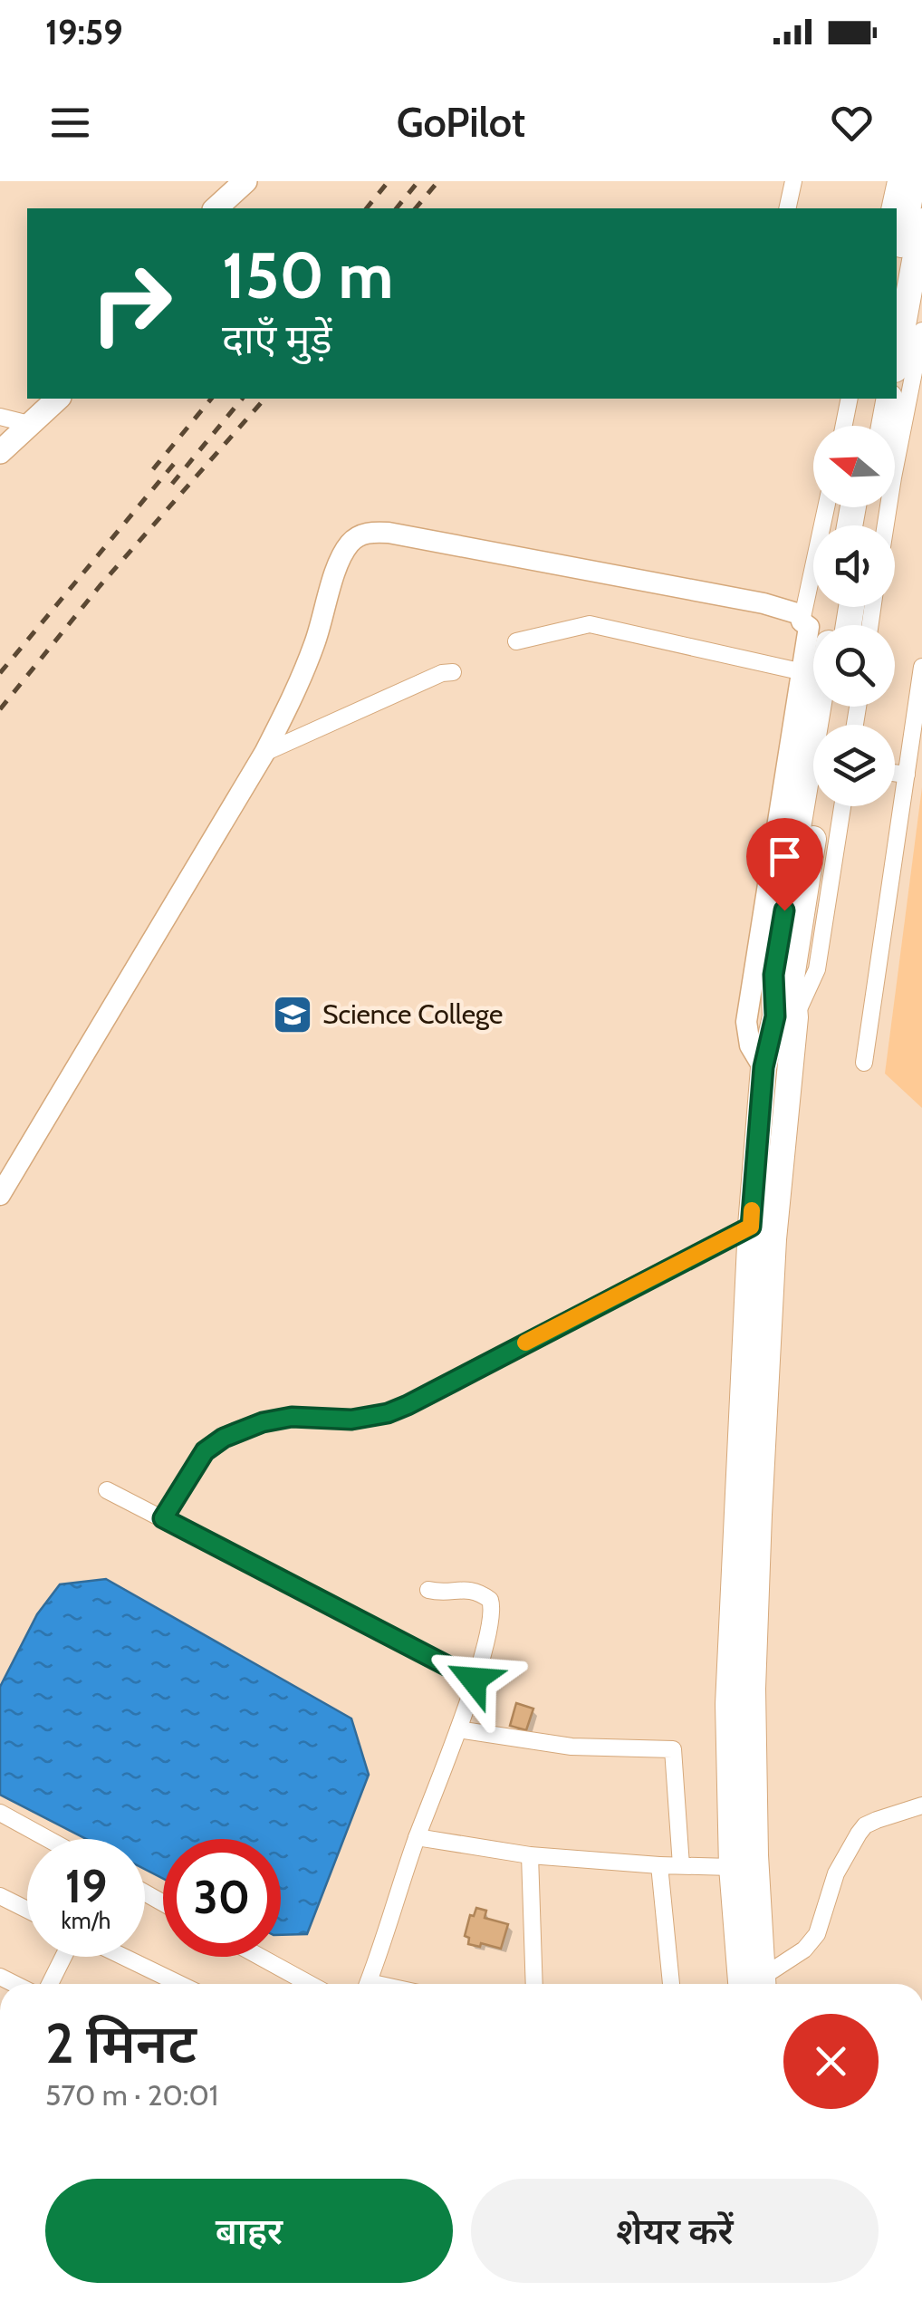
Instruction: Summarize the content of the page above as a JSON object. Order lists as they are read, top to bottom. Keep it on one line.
{"places":{"school or university":["Science College"]},"north":"left","page":{"status":"19:59","header":"GoPilot","turn":["150 m","दाएँ मुड़ें"],"speed":"19 km/h","limit":"30","heading":["2 मिनट","570 m · 20:01"],"buttons":["बाहर","शेयर करें"]}}
